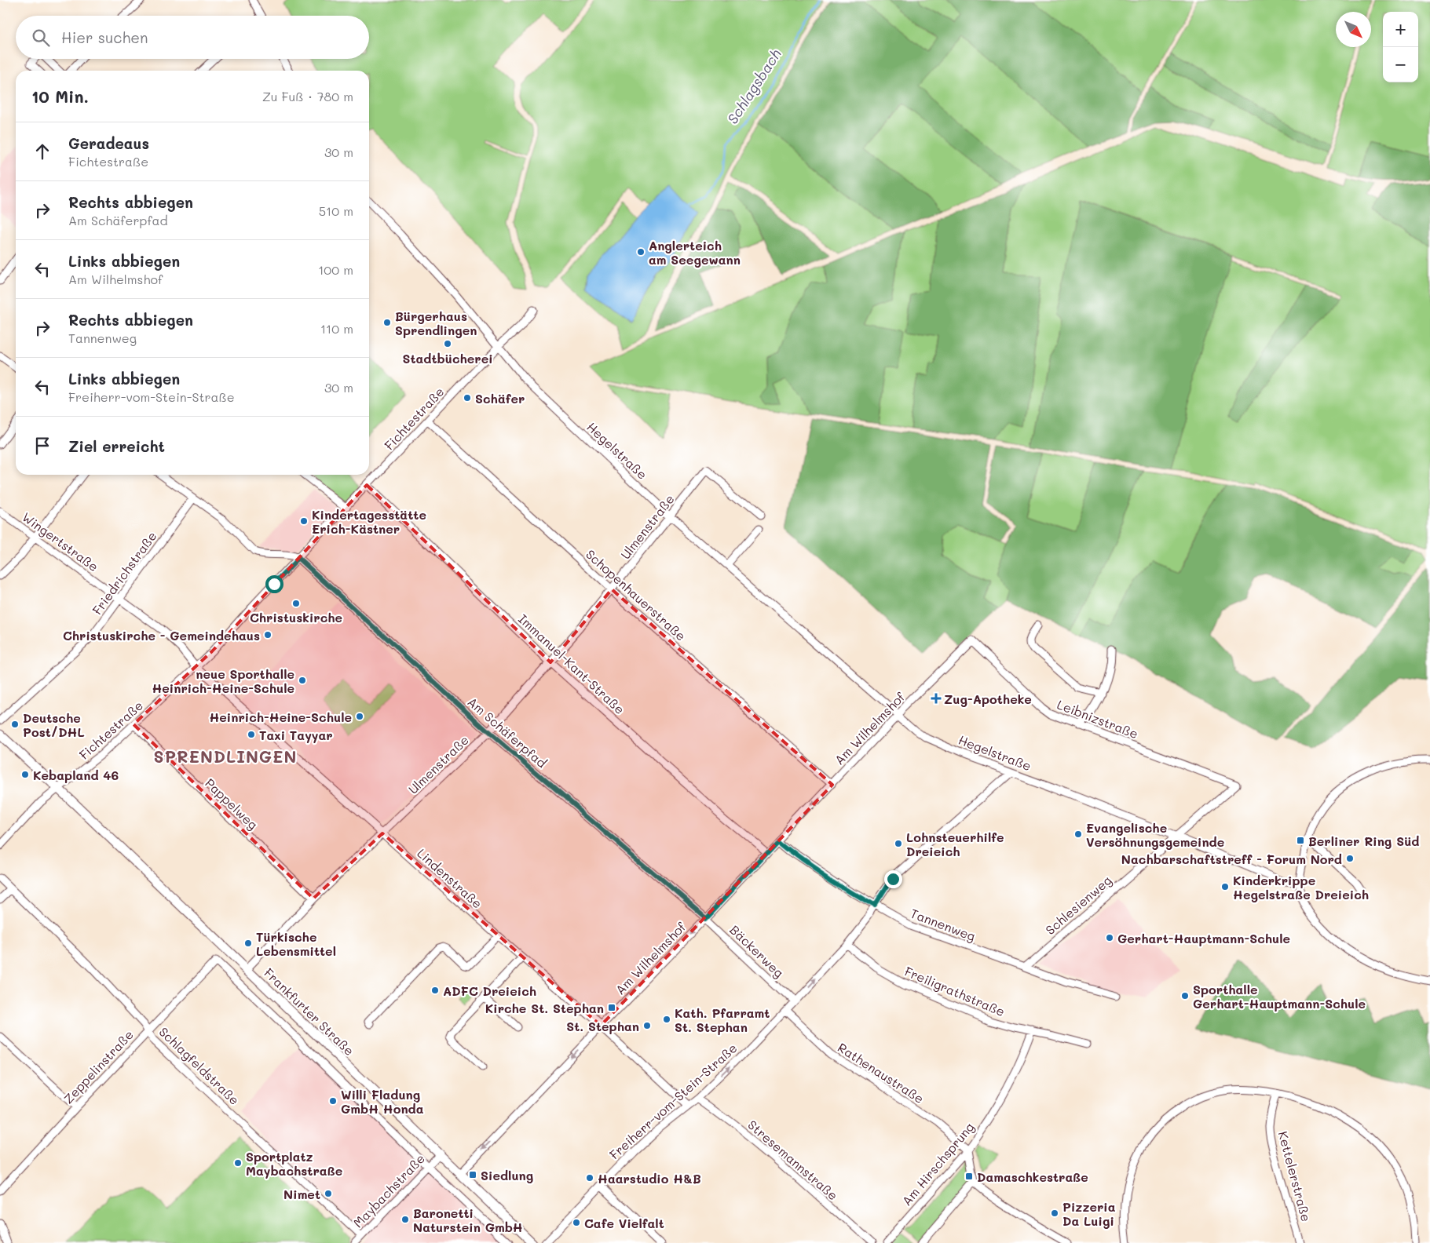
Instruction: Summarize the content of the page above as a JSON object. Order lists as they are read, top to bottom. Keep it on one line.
{"streets":{"street":["Fichtestraße","Hegelstraße","Ulmenstraße","Wingertstraße","Friedrichstraße","Schopenhauerstraße","Immanuel-Kant-Straße","Leibnizstraße","Am Wilhelmshof","Am Schäferpfad","Pappelweg","Lindenstraße","Schlesienweg","Tannenweg","Bäckerweg","Freiligrathstraße","Frankfurter Straße","Schlagfeldstraße","Zeppelinstraße","Rathenaustraße","Freiherr-vom-Stein-Straße","Stresemannstraße","Am Hirschsprung","Kettelerstraße","Maybachstraße"]},"crossings":[["Fichtestraße","Hegelstraße"],["Fichtestraße","Wingertstraße"],["Fichtestraße","Schopenhauerstraße"],["Fichtestraße","Immanuel-Kant-Straße"],["Fichtestraße","Am Schäferpfad"],["Fichtestraße","Pappelweg"],["Fichtestraße","Lindenstraße"],["Fichtestraße","Frankfurter Straße"],["Hegelstraße","Ulmenstraße"],["Hegelstraße","Am Wilhelmshof"],["Hegelstraße","Schlesienweg"],["Hegelstraße","Freiherr-vom-Stein-Straße"],["Ulmenstraße","Schopenhauerstraße"],["Ulmenstraße","Immanuel-Kant-Straße"],["Ulmenstraße","Am Schäferpfad"],["Ulmenstraße","Pappelweg"],["Ulmenstraße","Lindenstraße"],["Ulmenstraße","Frankfurter Straße"],["Wingertstraße","Friedrichstraße"],["Wingertstraße","Lindenstraße"],["Schopenhauerstraße","Am Wilhelmshof"],["Immanuel-Kant-Straße","Am Wilhelmshof"],["Leibnizstraße","Am Wilhelmshof"],["Leibnizstraße","Schlesienweg"],["Am Wilhelmshof","Am Schäferpfad"],["Am Wilhelmshof","Lindenstraße"],["Am Wilhelmshof","Tannenweg"],["Am Wilhelmshof","Bäckerweg"],["Am Wilhelmshof","Frankfurter Straße"],["Am Schäferpfad","Bäckerweg"],["Lindenstraße","Freiherr-vom-Stein-Straße"],["Schlesienweg","Tannenweg"],["Tannenweg","Freiherr-vom-Stein-Straße"],["Bäckerweg","Freiherr-vom-Stein-Straße"],["Freiligrathstraße","Freiherr-vom-Stein-Straße"],["Freiligrathstraße","Am Hirschsprung"],["Frankfurter Straße","Maybachstraße"],["Schlagfeldstraße","Zeppelinstraße"],["Schlagfeldstraße","Maybachstraße"],["Zeppelinstraße","Maybachstraße"],["Rathenaustraße","Freiherr-vom-Stein-Straße"],["Rathenaustraße","Am Hirschsprung"],["Freiherr-vom-Stein-Straße","Stresemannstraße"]],"one_way":["Am Wilhelmshof"],"districts":["SPRENDLINGEN"],"water":["Schlagsbach"],"places":{"other":["Anglerteich am Seegewann","Bürgerhaus Sprendlingen","Stadtbücherei","Schäfer","Kindertagesstätte Erich-Kästner","Christuskirche","Christuskirche - Gemeindehaus","neue Sporthalle Heinrich-Heine-Schule","Heinrich-Heine-Schule","Deutsche Post/DHL","Taxi Tayyar","Kebapland 46","Evangelische Versöhnungsgemeinde","Lohnsteuerhilfe Dreieich","Nachbarschaftstreff - Forum Nord","Kinderkrippe Hegelstraße Dreieich","Gerhart-Hauptmann-Schule","Türkische Lebensmittel","ADFC Dreieich","Sporthalle Gerhart-Hauptmann-Schule","Kath. Pfarramt St. Stephan","St. Stephan","Willi Fladung GmbH Honda","Sportplatz Maybachstraße","Haarstudio H&B","Nimet","Pizzeria Da Luigi","Baronetti Naturstein GmbH","Cafe Vielfalt"],"health":["Zug-Apotheke"],"transit":["Berliner Ring Süd","Kirche St. Stephan","Siedlung","Damaschkestraße"]},"north":"bottom right","page":{"map_buttons":["+","−"],"search":"Hier suchen","heading":["10 Min.","Zu Fuß · 780 m"],"list":[["Geradeaus","Fichtestraße","30 m"],["Rechts abbiegen","Am Schäferpfad","510 m"],["Links abbiegen","Am Wilhelmshof","100 m"],["Rechts abbiegen","Tannenweg","110 m"],["Links abbiegen","Freiherr-vom-Stein-Straße","30 m"],"Ziel erreicht"]}}
